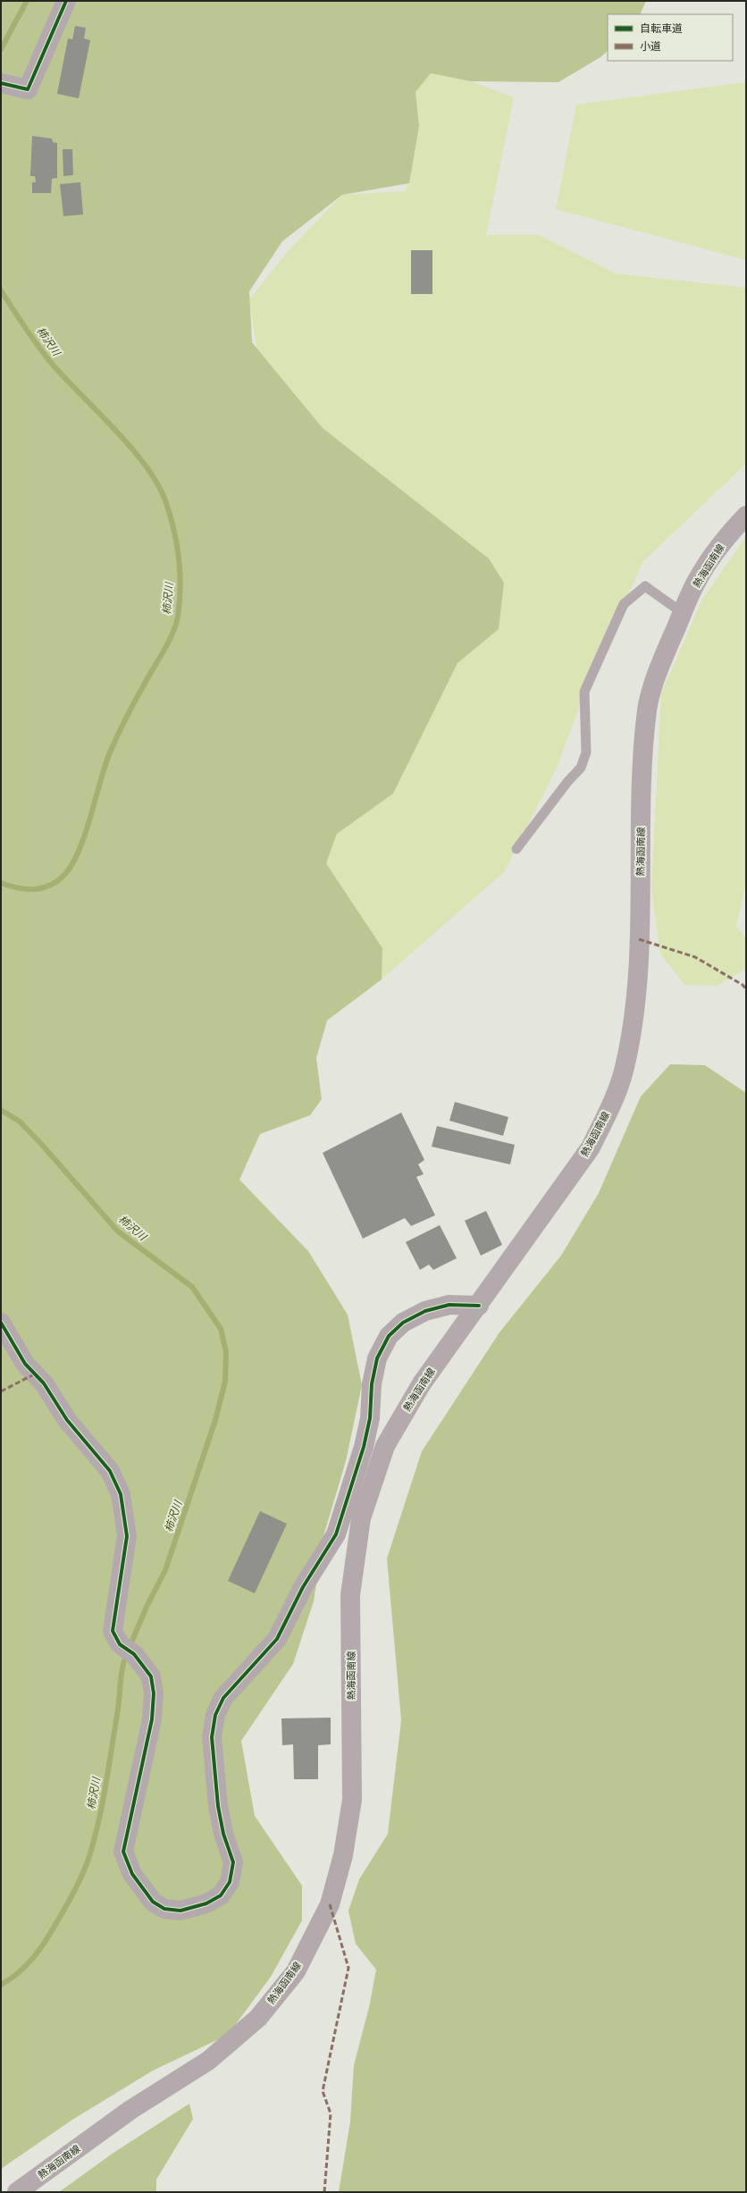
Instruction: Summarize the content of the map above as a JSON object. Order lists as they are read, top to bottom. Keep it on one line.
{"streets":{"main road":["熱海函南線"]},"water":["柿沢川"],"legend":["自転車道","小道"]}
